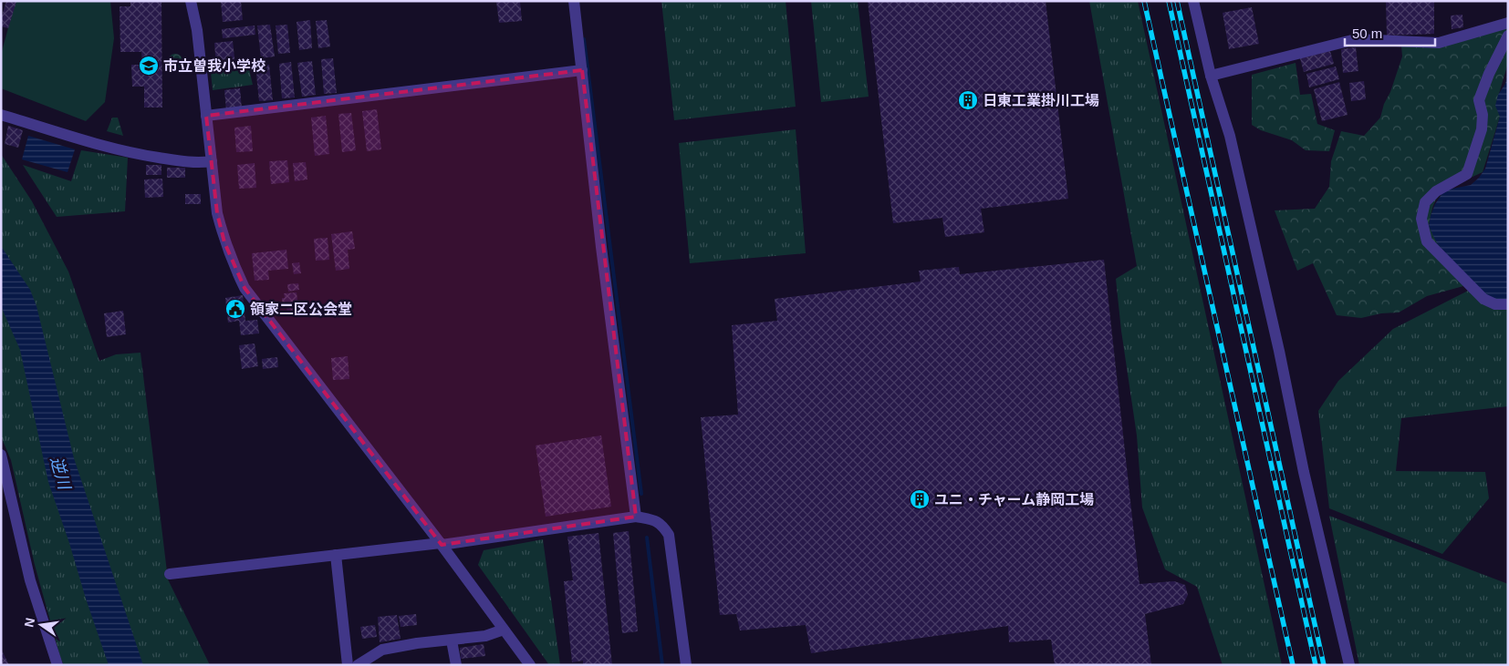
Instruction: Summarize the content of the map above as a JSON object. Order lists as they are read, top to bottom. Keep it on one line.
{"water":["逆川"],"places":{"school or university":["市立曽我小学校"],"building":["日東工業掛川工場","ユニ・チャーム静岡工場"],"public building":["領家二区公会堂"]},"scale_bar":"50 m","north":"left"}
